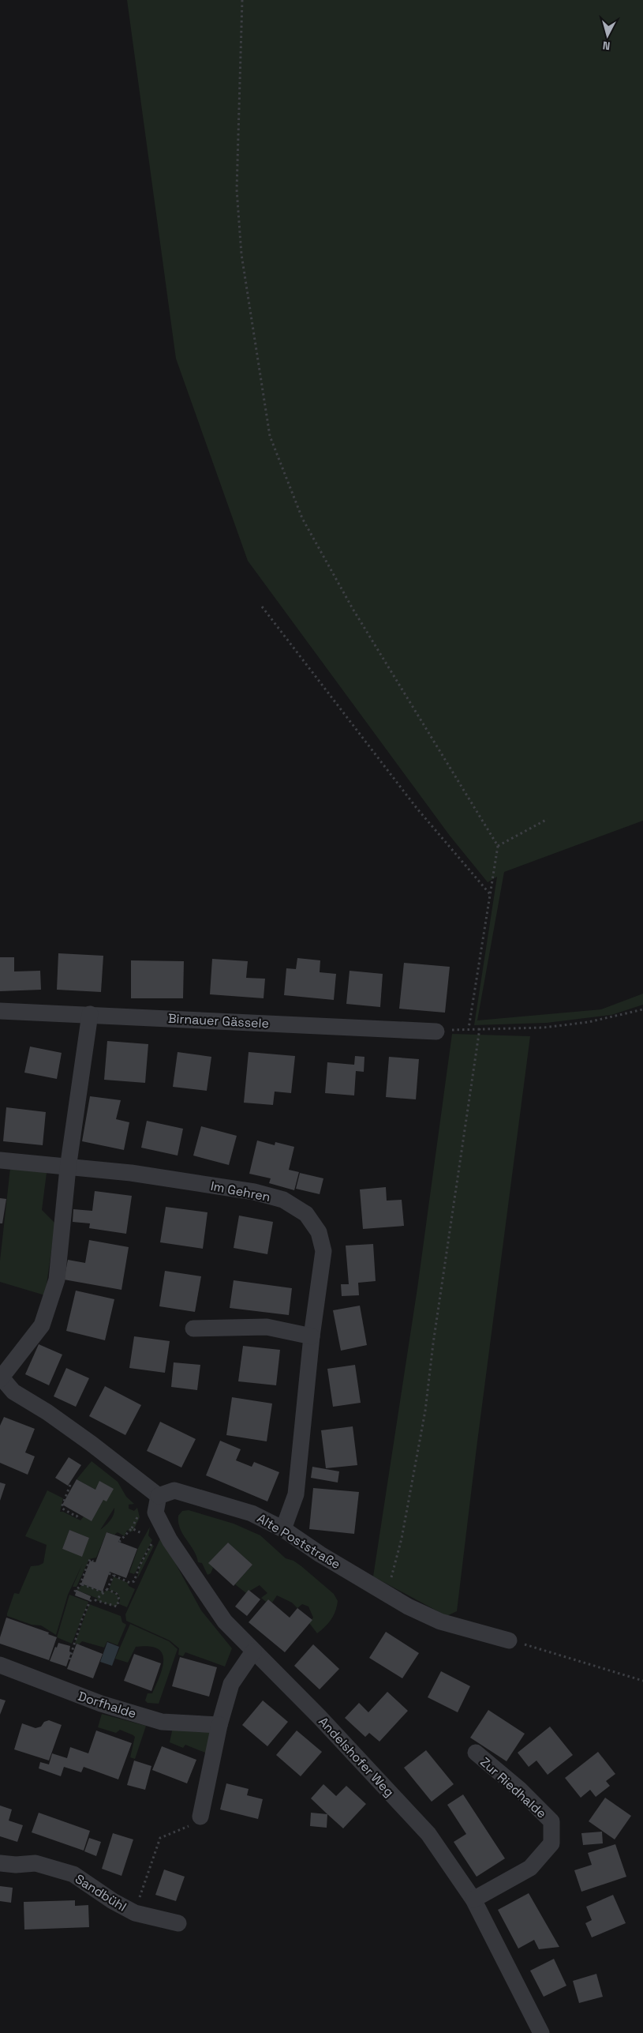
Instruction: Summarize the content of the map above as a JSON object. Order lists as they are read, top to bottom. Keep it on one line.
{"streets":{"street":["Birnauer Gässele","Im Gehren","Alte Poststraße","Dorfhalde","Andelshofer Weg","Zur Riedhalde","Sandbühl"]},"crossings":[["Im Gehren","Alte Poststraße"],["Alte Poststraße","Andelshofer Weg"],["Andelshofer Weg","Zur Riedhalde"]],"north":"bottom"}
